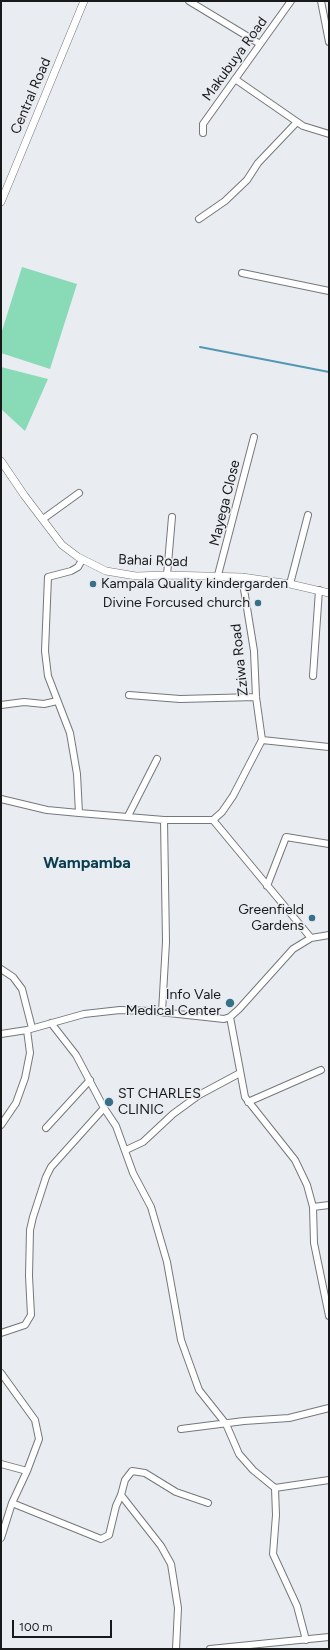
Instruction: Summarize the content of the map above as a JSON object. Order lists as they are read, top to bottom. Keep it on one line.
{"streets":{"street":["Makubuya Road","Central Road","Mayega Close","Bahai Road","Zziwa Road"]},"crossings":[["Mayega Close","Bahai Road"],["Bahai Road","Zziwa Road"]],"districts":["Wampamba"],"places":["Kampala Quality kindergarden","Divine Forcused church","Greenfield Gardens","Info Vale Medical Center","ST CHARLES CLINIC"],"scale_bar":"100 m"}
